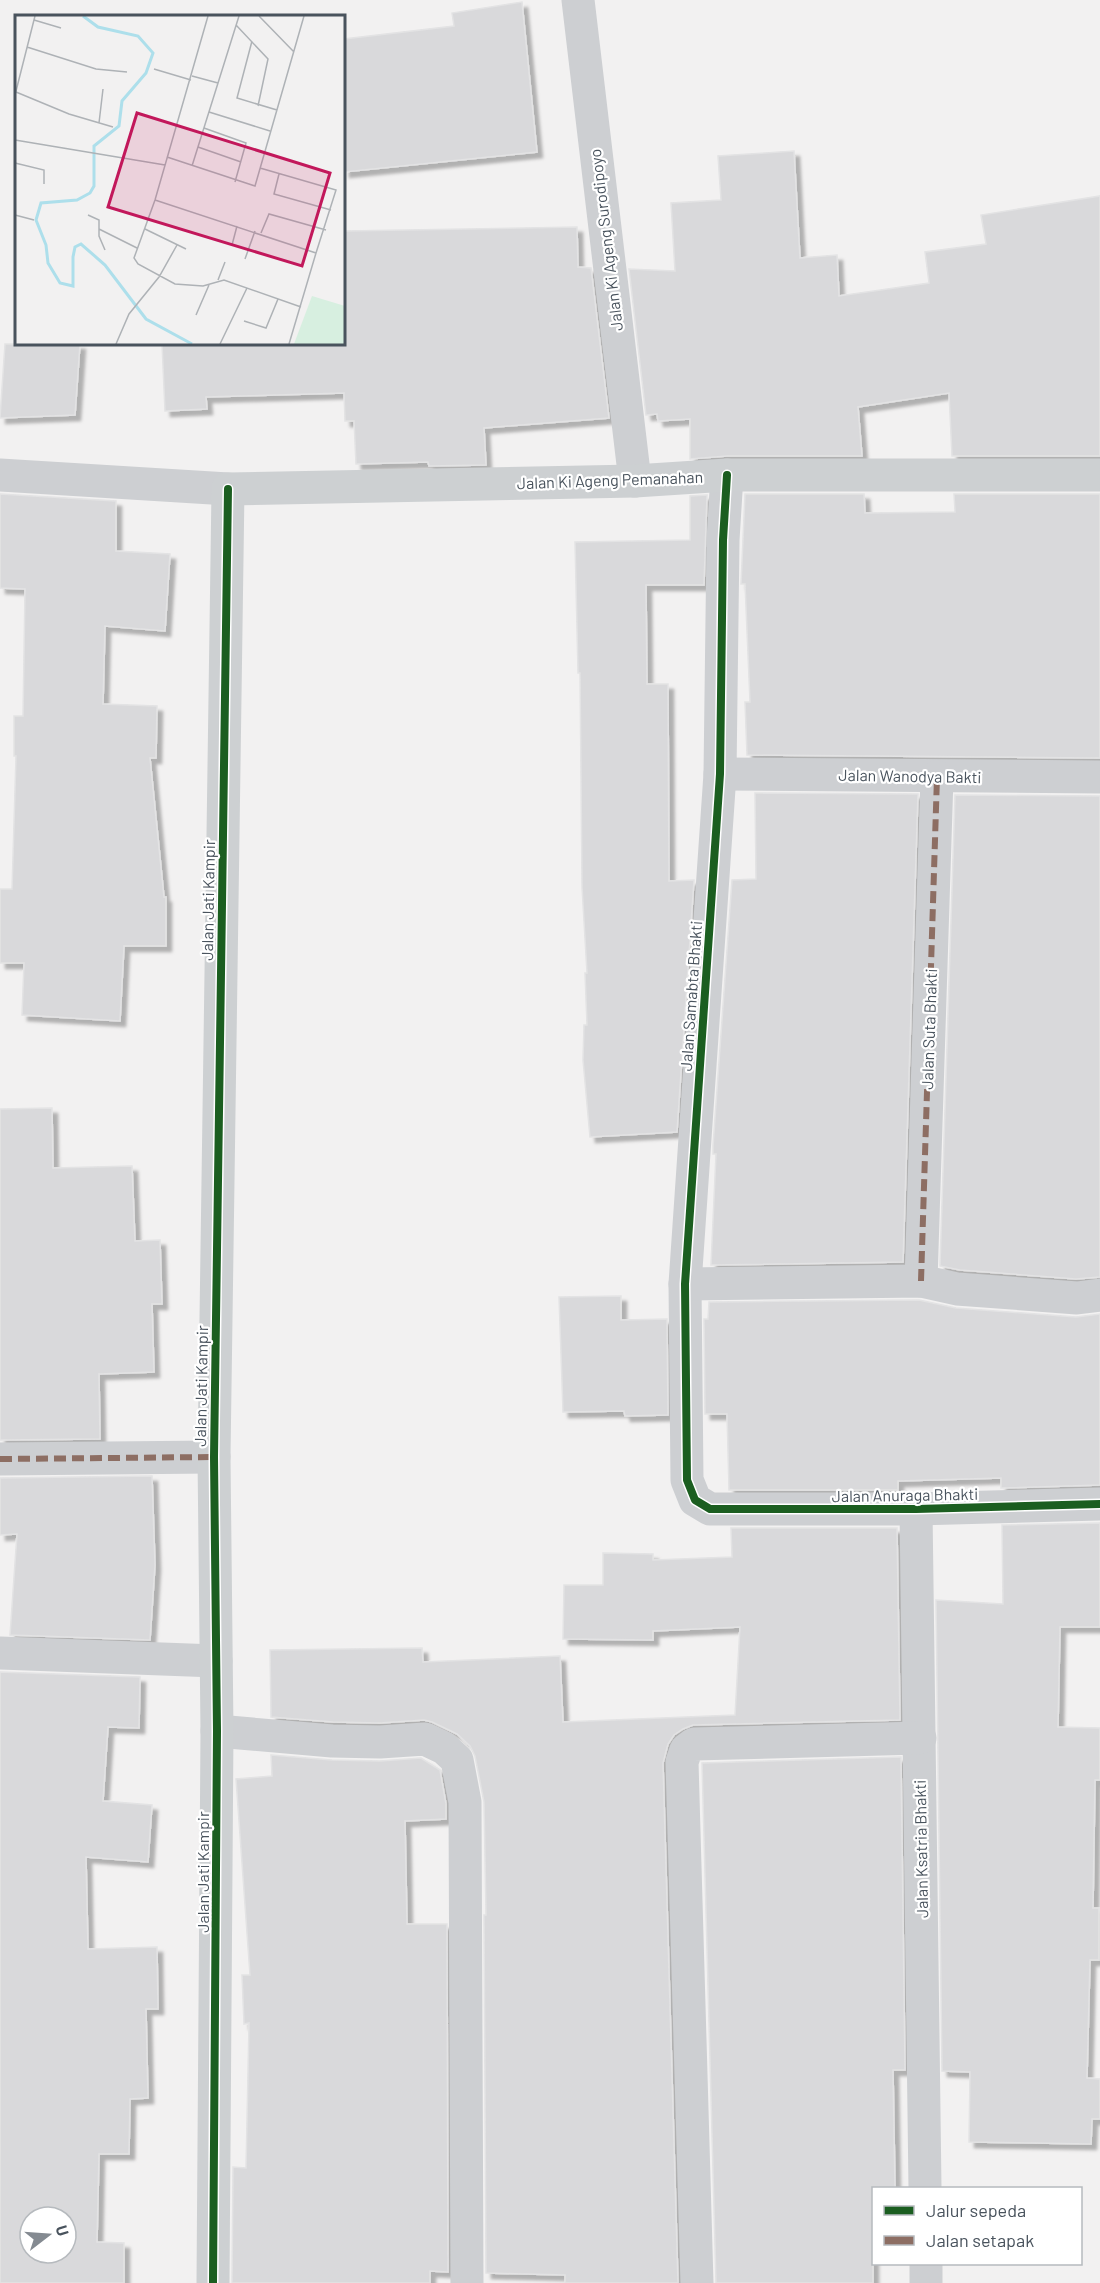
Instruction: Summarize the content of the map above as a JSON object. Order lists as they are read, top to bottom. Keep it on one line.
{"streets":{"street":["Jalan Ki Ageng Surodipoyo","Jalan Ki Ageng Pemanahan","Jalan Wanodya Bakti","Jalan Jati Kampir","Jalan Samabta Bhakti","Jalan Suta Bhakti","Jalan Anuraga Bhakti","Jalan Ksatria Bhakti"]},"crossings":[["Jalan Ki Ageng Surodipoyo","Jalan Ki Ageng Pemanahan"],["Jalan Ki Ageng Pemanahan","Jalan Jati Kampir"],["Jalan Ki Ageng Pemanahan","Jalan Samabta Bhakti"],["Jalan Wanodya Bakti","Jalan Samabta Bhakti"],["Jalan Wanodya Bakti","Jalan Suta Bhakti"],["Jalan Samabta Bhakti","Jalan Anuraga Bhakti"],["Jalan Anuraga Bhakti","Jalan Ksatria Bhakti"]],"legend":["Jalur sepeda","Jalan setapak"],"north":"right"}
